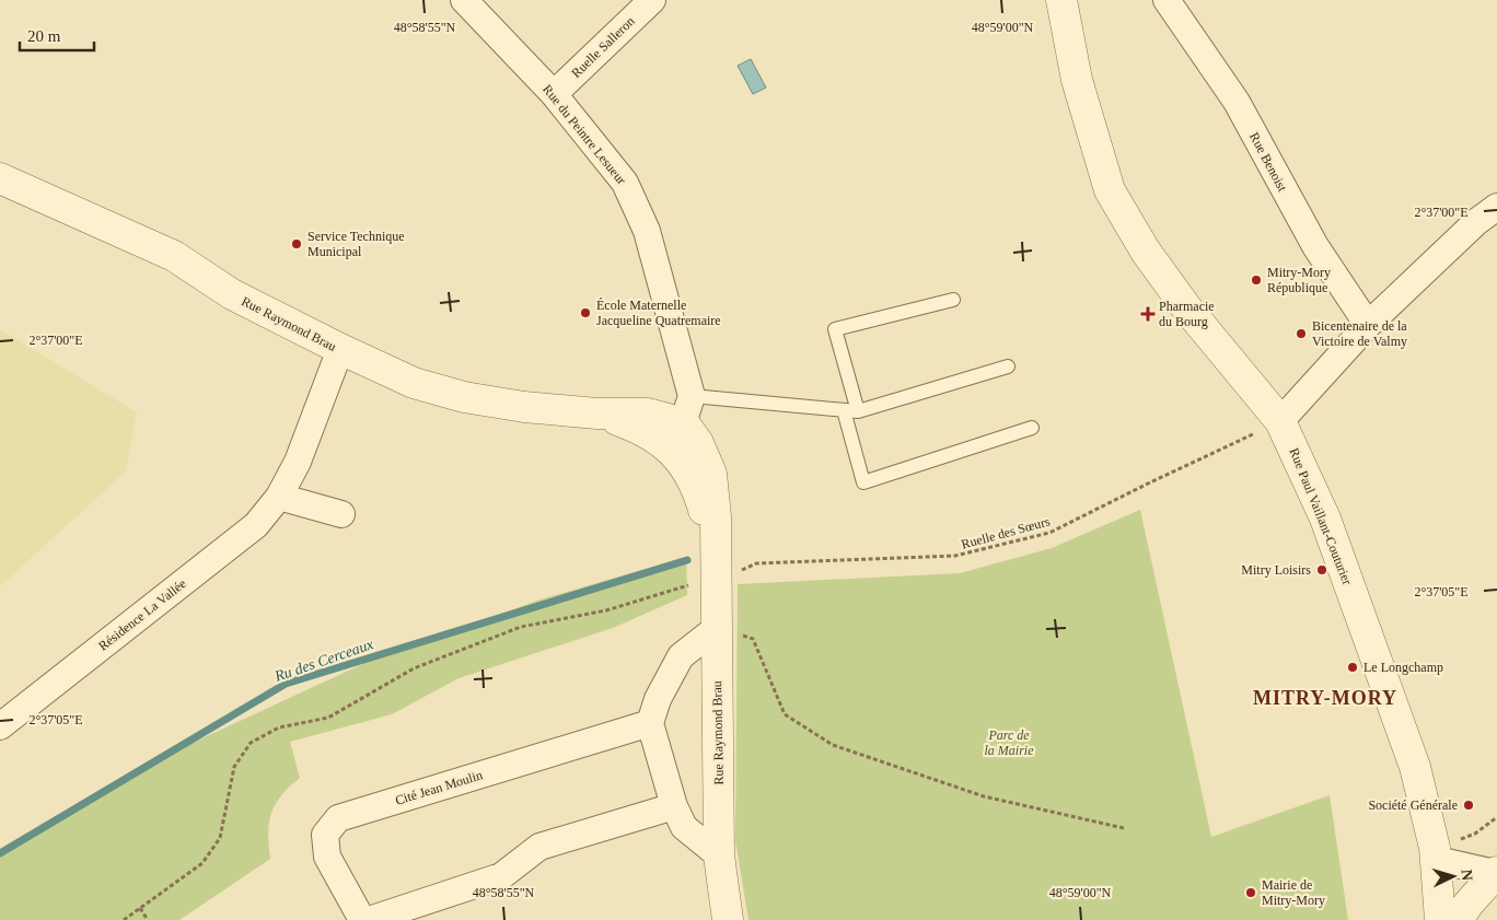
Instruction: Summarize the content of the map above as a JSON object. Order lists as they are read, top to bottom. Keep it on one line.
{"streets":{"street":["Ruelle Salleron","Rue du Peintre Lesueur","Rue Benoist","Rue Raymond Brau","Rue Paul Vaillant-Couturier","Résidence La Vallée","Cité Jean Moulin"],"path":["Ruelle des Sœurs"]},"crossings":[["Ruelle Salleron","Rue du Peintre Lesueur"],["Rue du Peintre Lesueur","Rue Raymond Brau"],["Rue Raymond Brau","Ruelle des Sœurs"],["Rue Raymond Brau","Résidence La Vallée"],["Rue Paul Vaillant-Couturier","Ruelle des Sœurs"]],"districts":["MITRY-MORY"],"water":["Ru des Cerceaux"],"parks":["Parc de la Mairie"],"places":{"other":["Service Technique Municipal","Mitry-Mory République","École Maternelle Jacqueline Quatremaire","Bicentenaire de la Victoire de Valmy","Mitry Loisirs","Le Longchamp","Société Générale","Mairie de Mitry-Mory"],"health":["Pharmacie du Bourg"]},"scale_bar":"20 m","north":"right","coordinates":["48°58'55\"N","48°59'00\"N","2°37'00\"E","2°37'05\"E"]}
